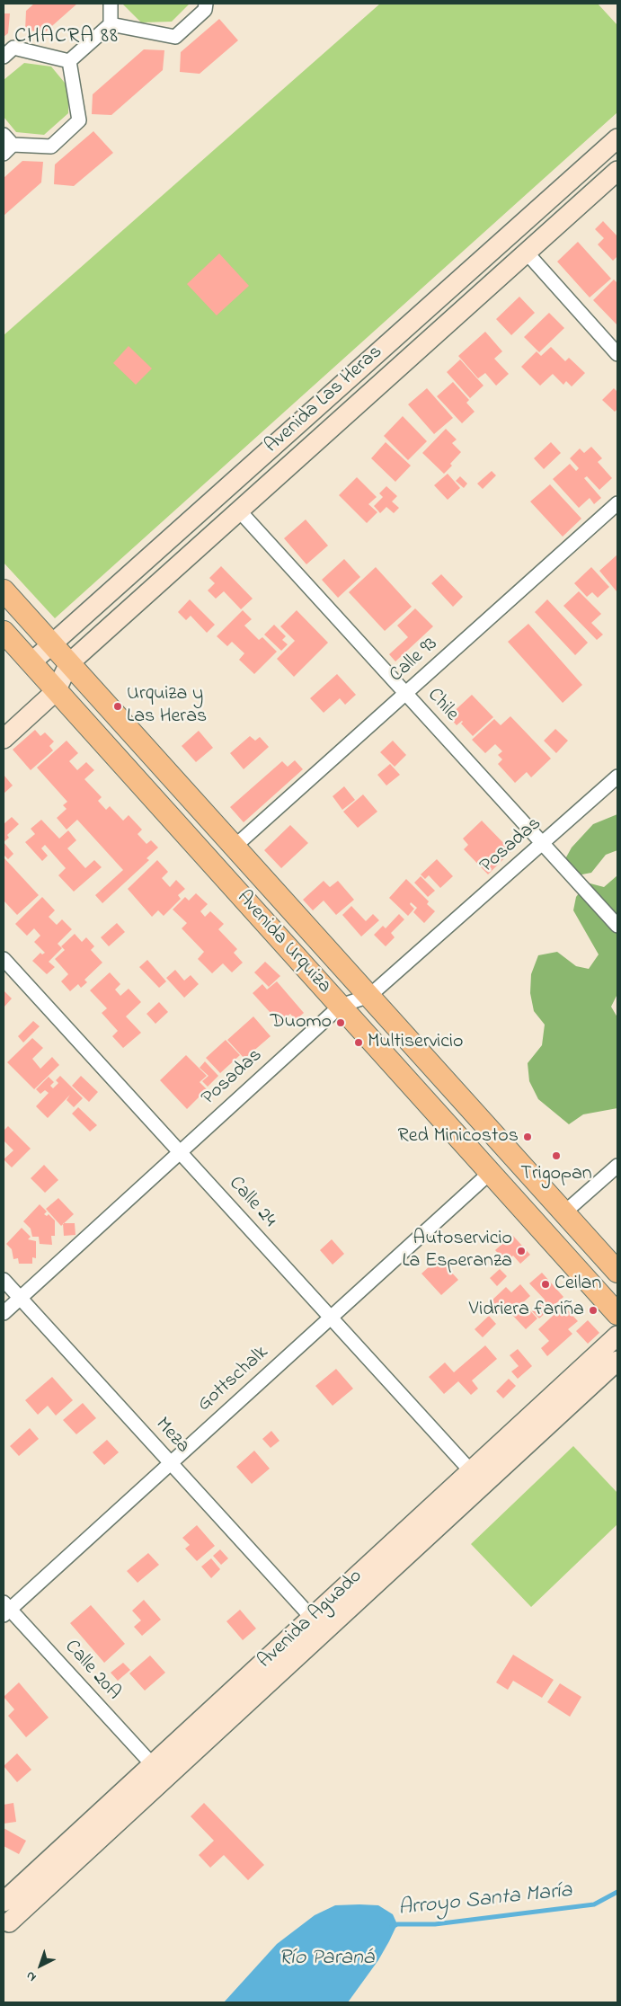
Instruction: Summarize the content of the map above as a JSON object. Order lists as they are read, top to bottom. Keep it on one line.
{"streets":{"main road":["Avenida Urquiza"],"street":["Avenida Las Heras","Calle 93","Chile","Posadas","Calle 24","Gottschalk","Meza","Avenida Aguado","Calle 20A"]},"crossings":[["Avenida Las Heras","Chile"],["Avenida Las Heras","Avenida Urquiza"],["Calle 93","Chile"],["Calle 93","Avenida Urquiza"],["Chile","Posadas"],["Posadas","Avenida Urquiza"],["Posadas","Calle 24"],["Posadas","Meza"],["Avenida Urquiza","Gottschalk"],["Calle 24","Gottschalk"],["Calle 24","Avenida Aguado"],["Gottschalk","Meza"],["Gottschalk","Calle 20A"],["Meza","Avenida Aguado"],["Avenida Aguado","Calle 20A"]],"districts":["CHACRA 88"],"water":["Arroyo Santa María","Río Paraná"],"places":["Urquiza y Las Heras","Duomo","Multiservicio","Red Minicostos","Trigopan","Autoservicio La Esperanza","Ceilan","Vidriera fariña"],"north":"bottom left"}
